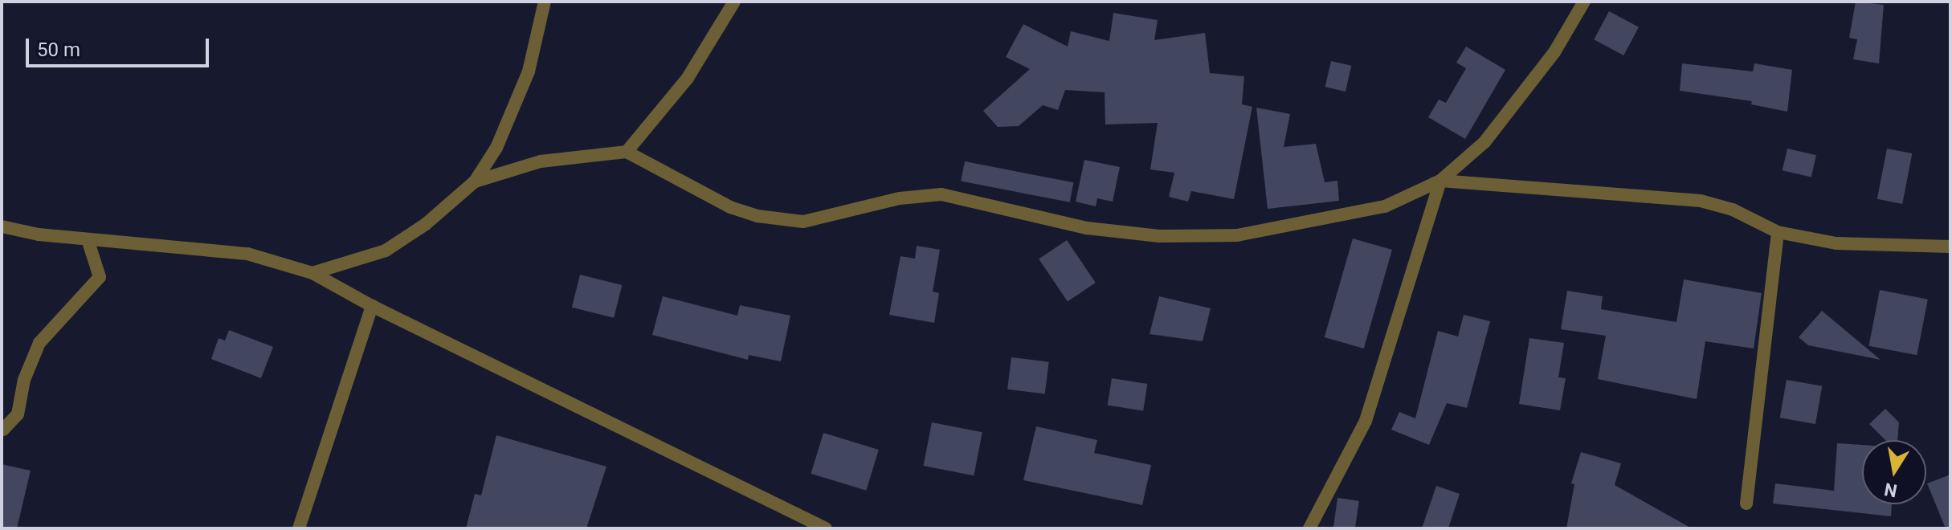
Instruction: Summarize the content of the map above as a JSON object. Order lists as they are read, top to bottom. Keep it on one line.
{"scale_bar":"50 m","north":"bottom"}
